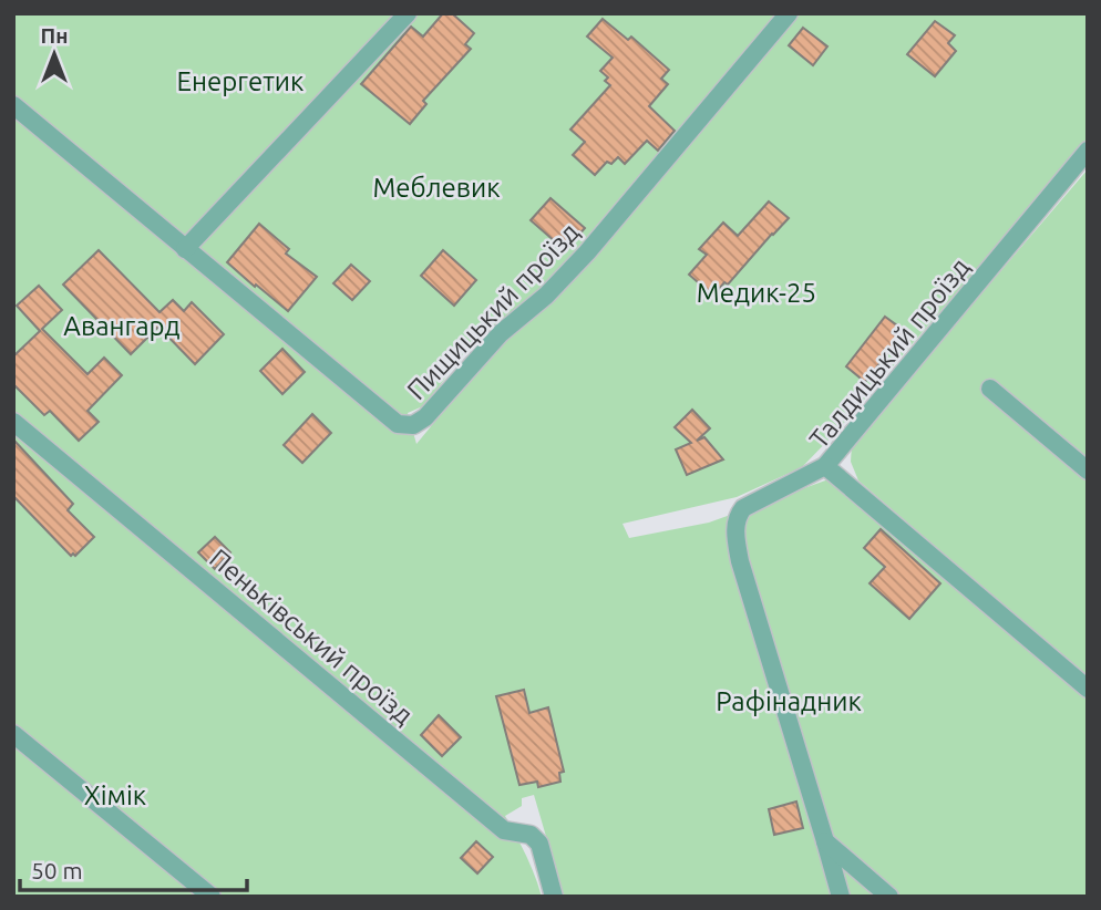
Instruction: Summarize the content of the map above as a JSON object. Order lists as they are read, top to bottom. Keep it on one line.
{"streets":{"lane":["Пищицький проїзд","Талдицький проїзд","Пеньківський проїзд"]},"parks":["Енергетик","Меблевик","Медик-25","Авангард","Рафінадник","Хімік"],"scale_bar":"50 m","north":"top"}
